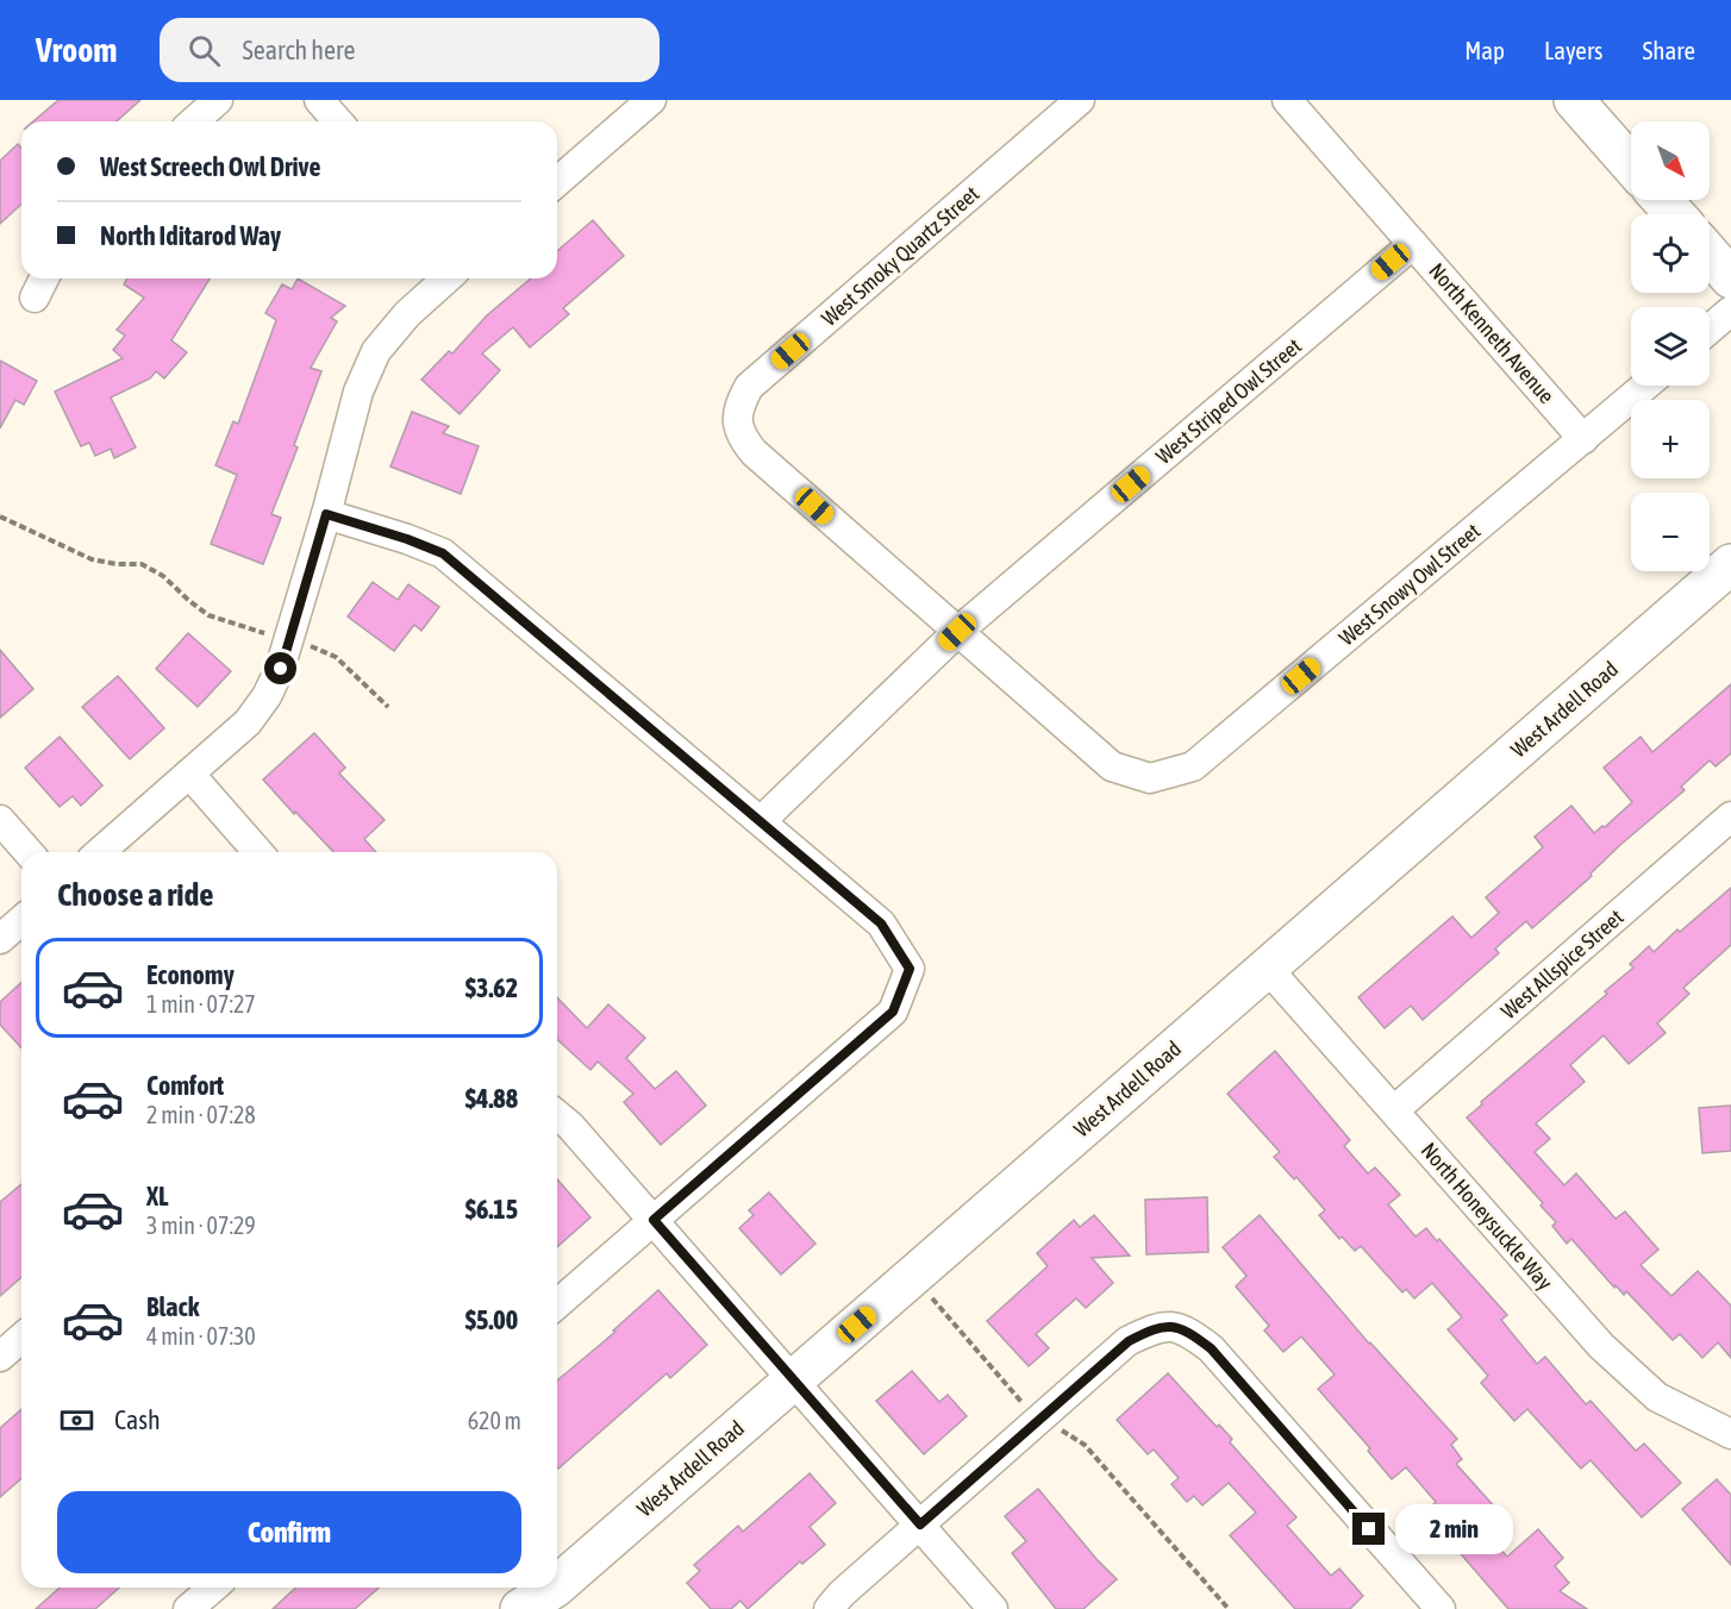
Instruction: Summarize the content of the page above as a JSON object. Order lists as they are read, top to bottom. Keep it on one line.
{"streets":{"street":["West Smoky Quartz Street","North Kenneth Avenue","West Striped Owl Street","West Snowy Owl Street","West Ardell Road","West Allspice Street","North Honeysuckle Way"]},"crossings":[["West Smoky Quartz Street","West Striped Owl Street"],["West Smoky Quartz Street","West Snowy Owl Street"],["North Kenneth Avenue","West Striped Owl Street"],["North Kenneth Avenue","West Snowy Owl Street"],["West Striped Owl Street","West Snowy Owl Street"],["West Ardell Road","North Honeysuckle Way"],["West Allspice Street","North Honeysuckle Way"]],"north":"bottom right","page":{"header":"Vroom","search":"Search here","nav":["Map","Layers","Share"],"map_buttons":["+","−"],"banner":["West Screech Owl Drive","North Iditarod Way"],"heading":"Choose a ride","list":[{"name":"Economy","note":"1 min · 07:27","value":"$3.62"},{"name":"Comfort","note":"2 min · 07:28","value":"$4.88"},{"name":"XL","note":"3 min · 07:29","value":"$6.15"},{"name":"Black","note":"4 min · 07:30","value":"$5.00"}],"pay":["Cash","620 m"],"buttons":"Confirm","bubble":"2 min"}}
